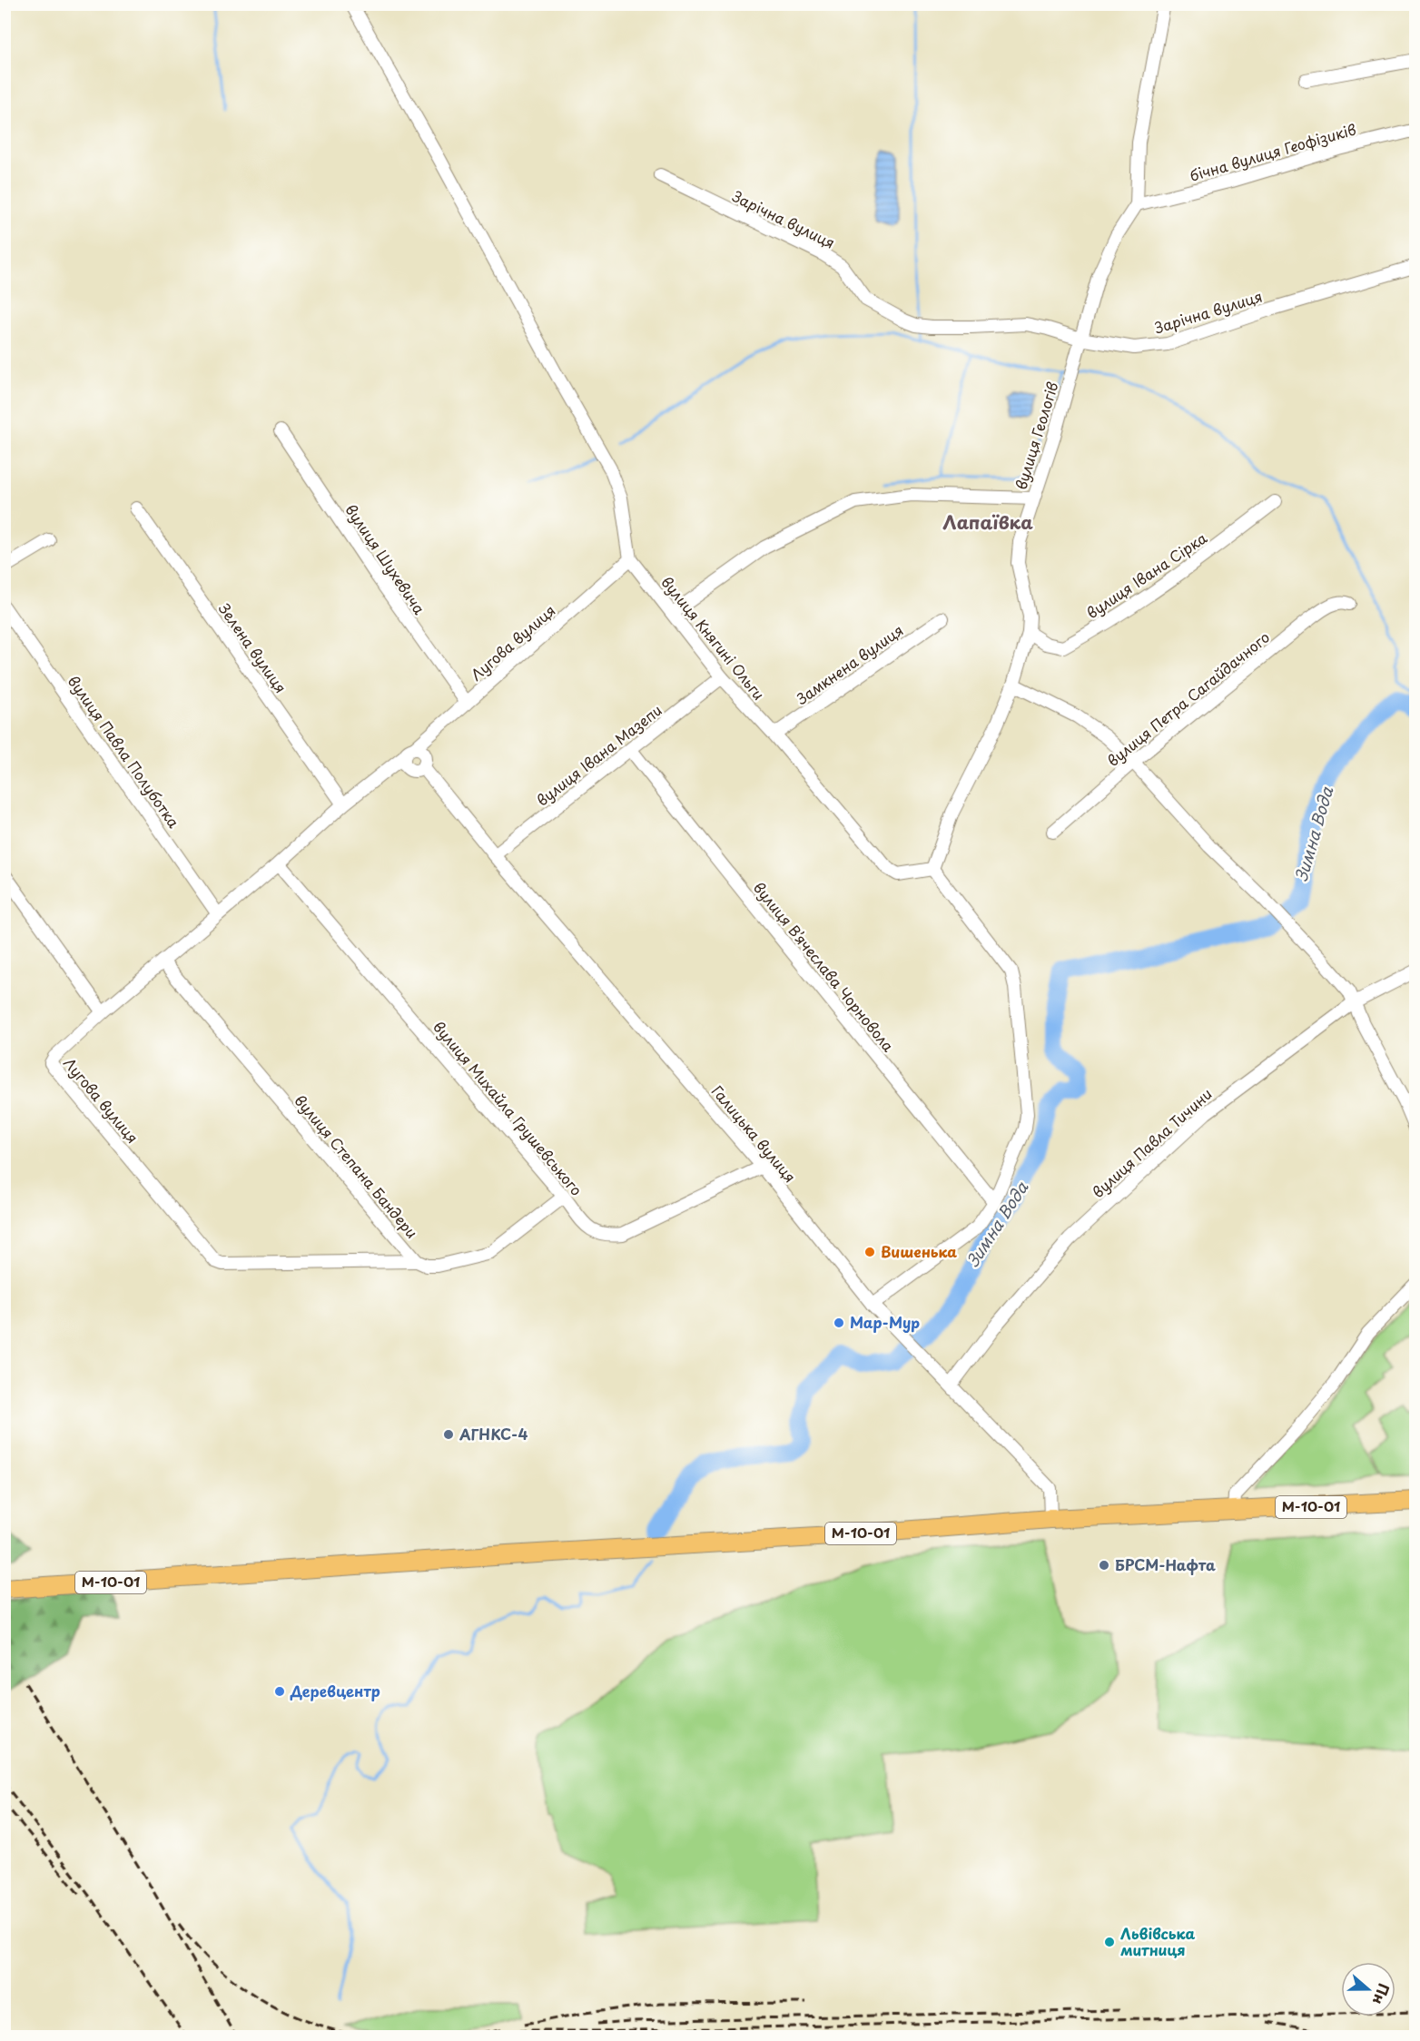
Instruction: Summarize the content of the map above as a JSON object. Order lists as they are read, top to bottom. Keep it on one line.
{"streets":{"highway":["М-10-01"],"street":["бічна вулиця Геофізиків","Зарічна вулиця","вулиця Геологів","вулиця Шухевича","вулиця Івана Сірка","вулиця Княгині Ольги","Лугова вулиця","Зелена вулиця","Замкнена вулиця","вулиця Петра Сагайдачного","вулиця Павла Полуботка","вулиця Івана Мазепи","вулиця Вʼячеслава Чорновола","вулиця Михайла Грушевського","Галицька вулиця","вулиця Павла Тичини","вулиця Степана Бандери"]},"crossings":[["бічна вулиця Геофізиків","вулиця Геологів"],["Зарічна вулиця","вулиця Геологів"],["вулиця Геологів","вулиця Івана Сірка"],["вулиця Геологів","вулиця Княгині Ольги"],["вулиця Шухевича","Лугова вулиця"],["вулиця Княгині Ольги","Лугова вулиця"],["вулиця Княгині Ольги","Замкнена вулиця"],["вулиця Княгині Ольги","вулиця Івана Мазепи"],["Лугова вулиця","Зелена вулиця"],["Лугова вулиця","вулиця Павла Полуботка"],["Лугова вулиця","вулиця Михайла Грушевського"],["Лугова вулиця","Галицька вулиця"],["Лугова вулиця","вулиця Степана Бандери"],["вулиця Івана Мазепи","вулиця Вʼячеслава Чорновола"],["вулиця Івана Мазепи","Галицька вулиця"],["вулиця Михайла Грушевського","Галицька вулиця"],["вулиця Михайла Грушевського","вулиця Степана Бандери"],["Галицька вулиця","вулиця Павла Тичини"],["Галицька вулиця","М-10-01"]],"districts":["Лапаївка"],"water":["Зимна Вода"],"places":["Вишенька","Мар-Мур","АГНКС-4","БРСМ-Нафта","Деревцентр","Львівська митниця"],"north":"right"}
